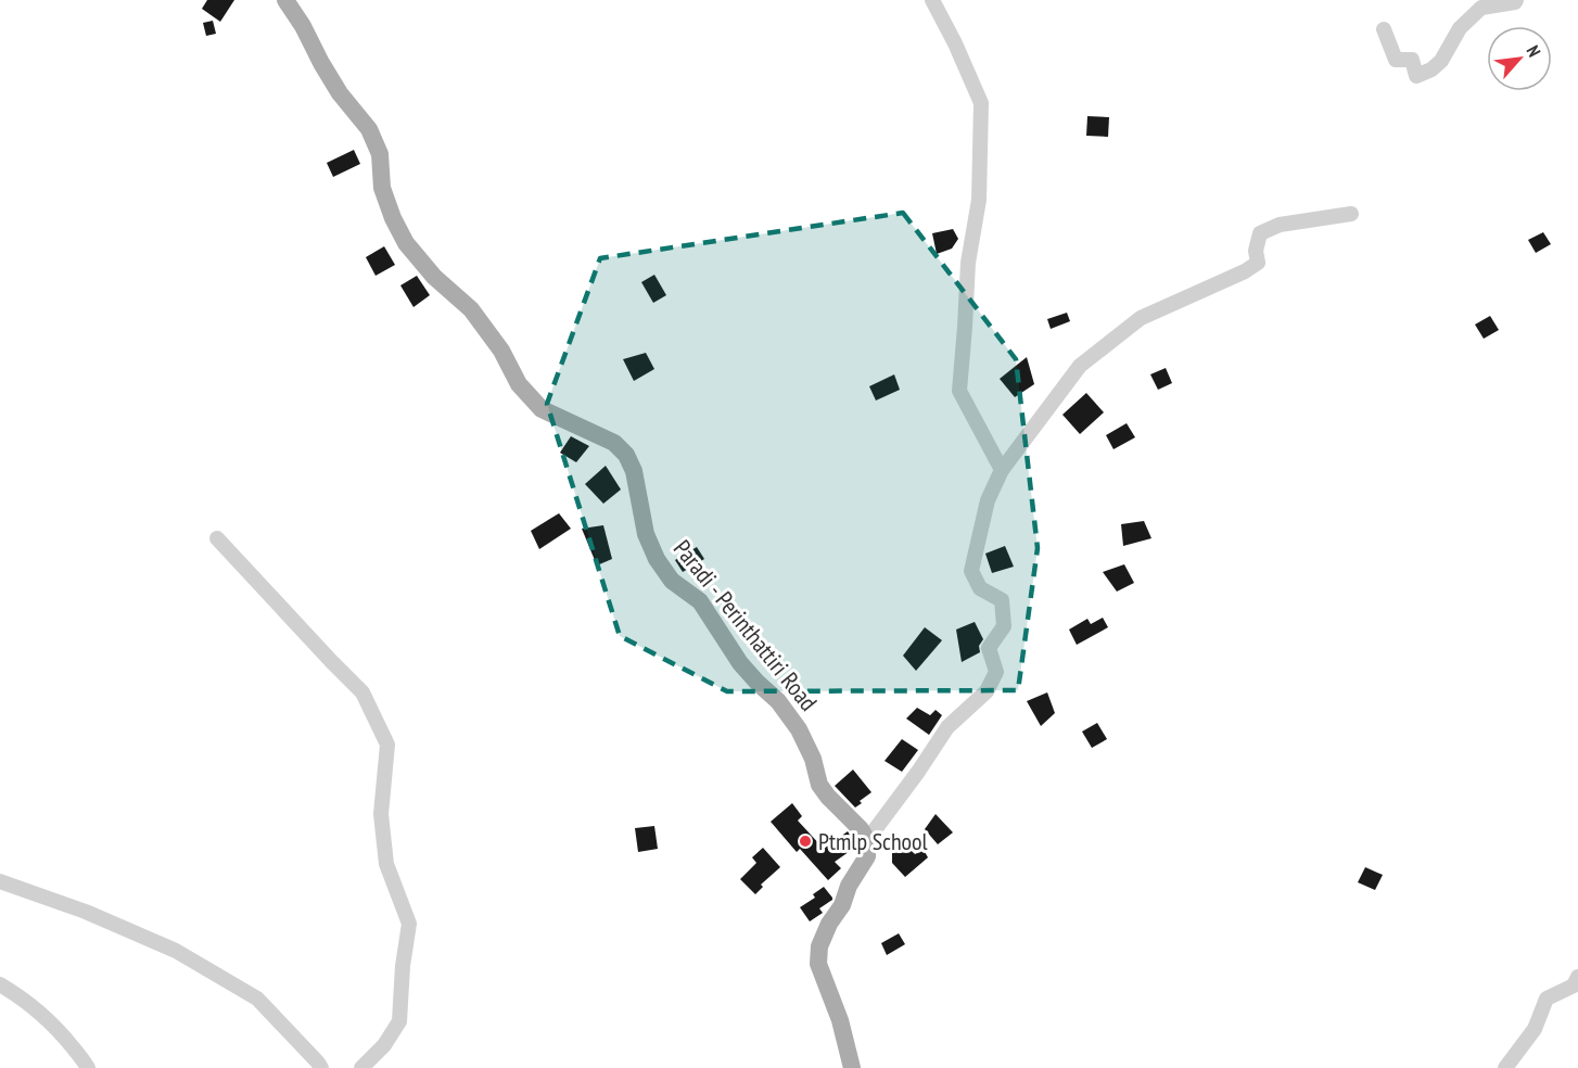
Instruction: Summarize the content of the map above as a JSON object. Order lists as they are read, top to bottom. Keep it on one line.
{"streets":{"main road":["Paradi - Perinthattiri Road"]},"places":["Ptmlp School"],"north":"top right"}
